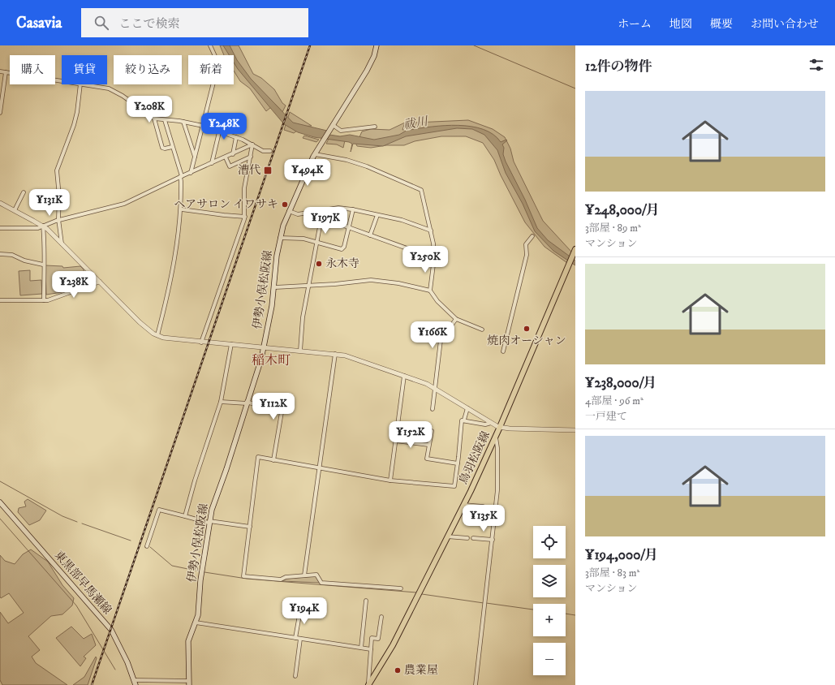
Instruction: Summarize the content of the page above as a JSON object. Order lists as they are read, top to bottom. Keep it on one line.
{"streets":{"main road":["伊勢小俣松阪線","鳥羽松阪線","東黒部早馬瀬線"]},"districts":["稲木町"],"water":["祓川"],"places":{"transit":["漕代"],"other":["ヘアサロン イワサキ","永木寺","焼肉オーシャン","農業屋"]},"page":{"header":"Casavia","search":"ここで検索","nav":["ホーム","地図","概要","お問い合わせ"],"heading":"12件の物件","chip":["購入","賃貸","絞り込み","新着"],"list":[{"name":"¥248,000/月","note":"3部屋 · 89 m² · マンション"},{"name":"¥238,000/月","note":"4部屋 · 96 m² · 一戸建て"},{"name":"¥194,000/月","note":"3部屋 · 83 m² · マンション"}],"price":["¥208K","¥248K","¥494K","¥131K","¥197K","¥250K","¥238K","¥166K","¥112K","¥152K","¥135K","¥194K"],"map_buttons":["+","−"]}}
